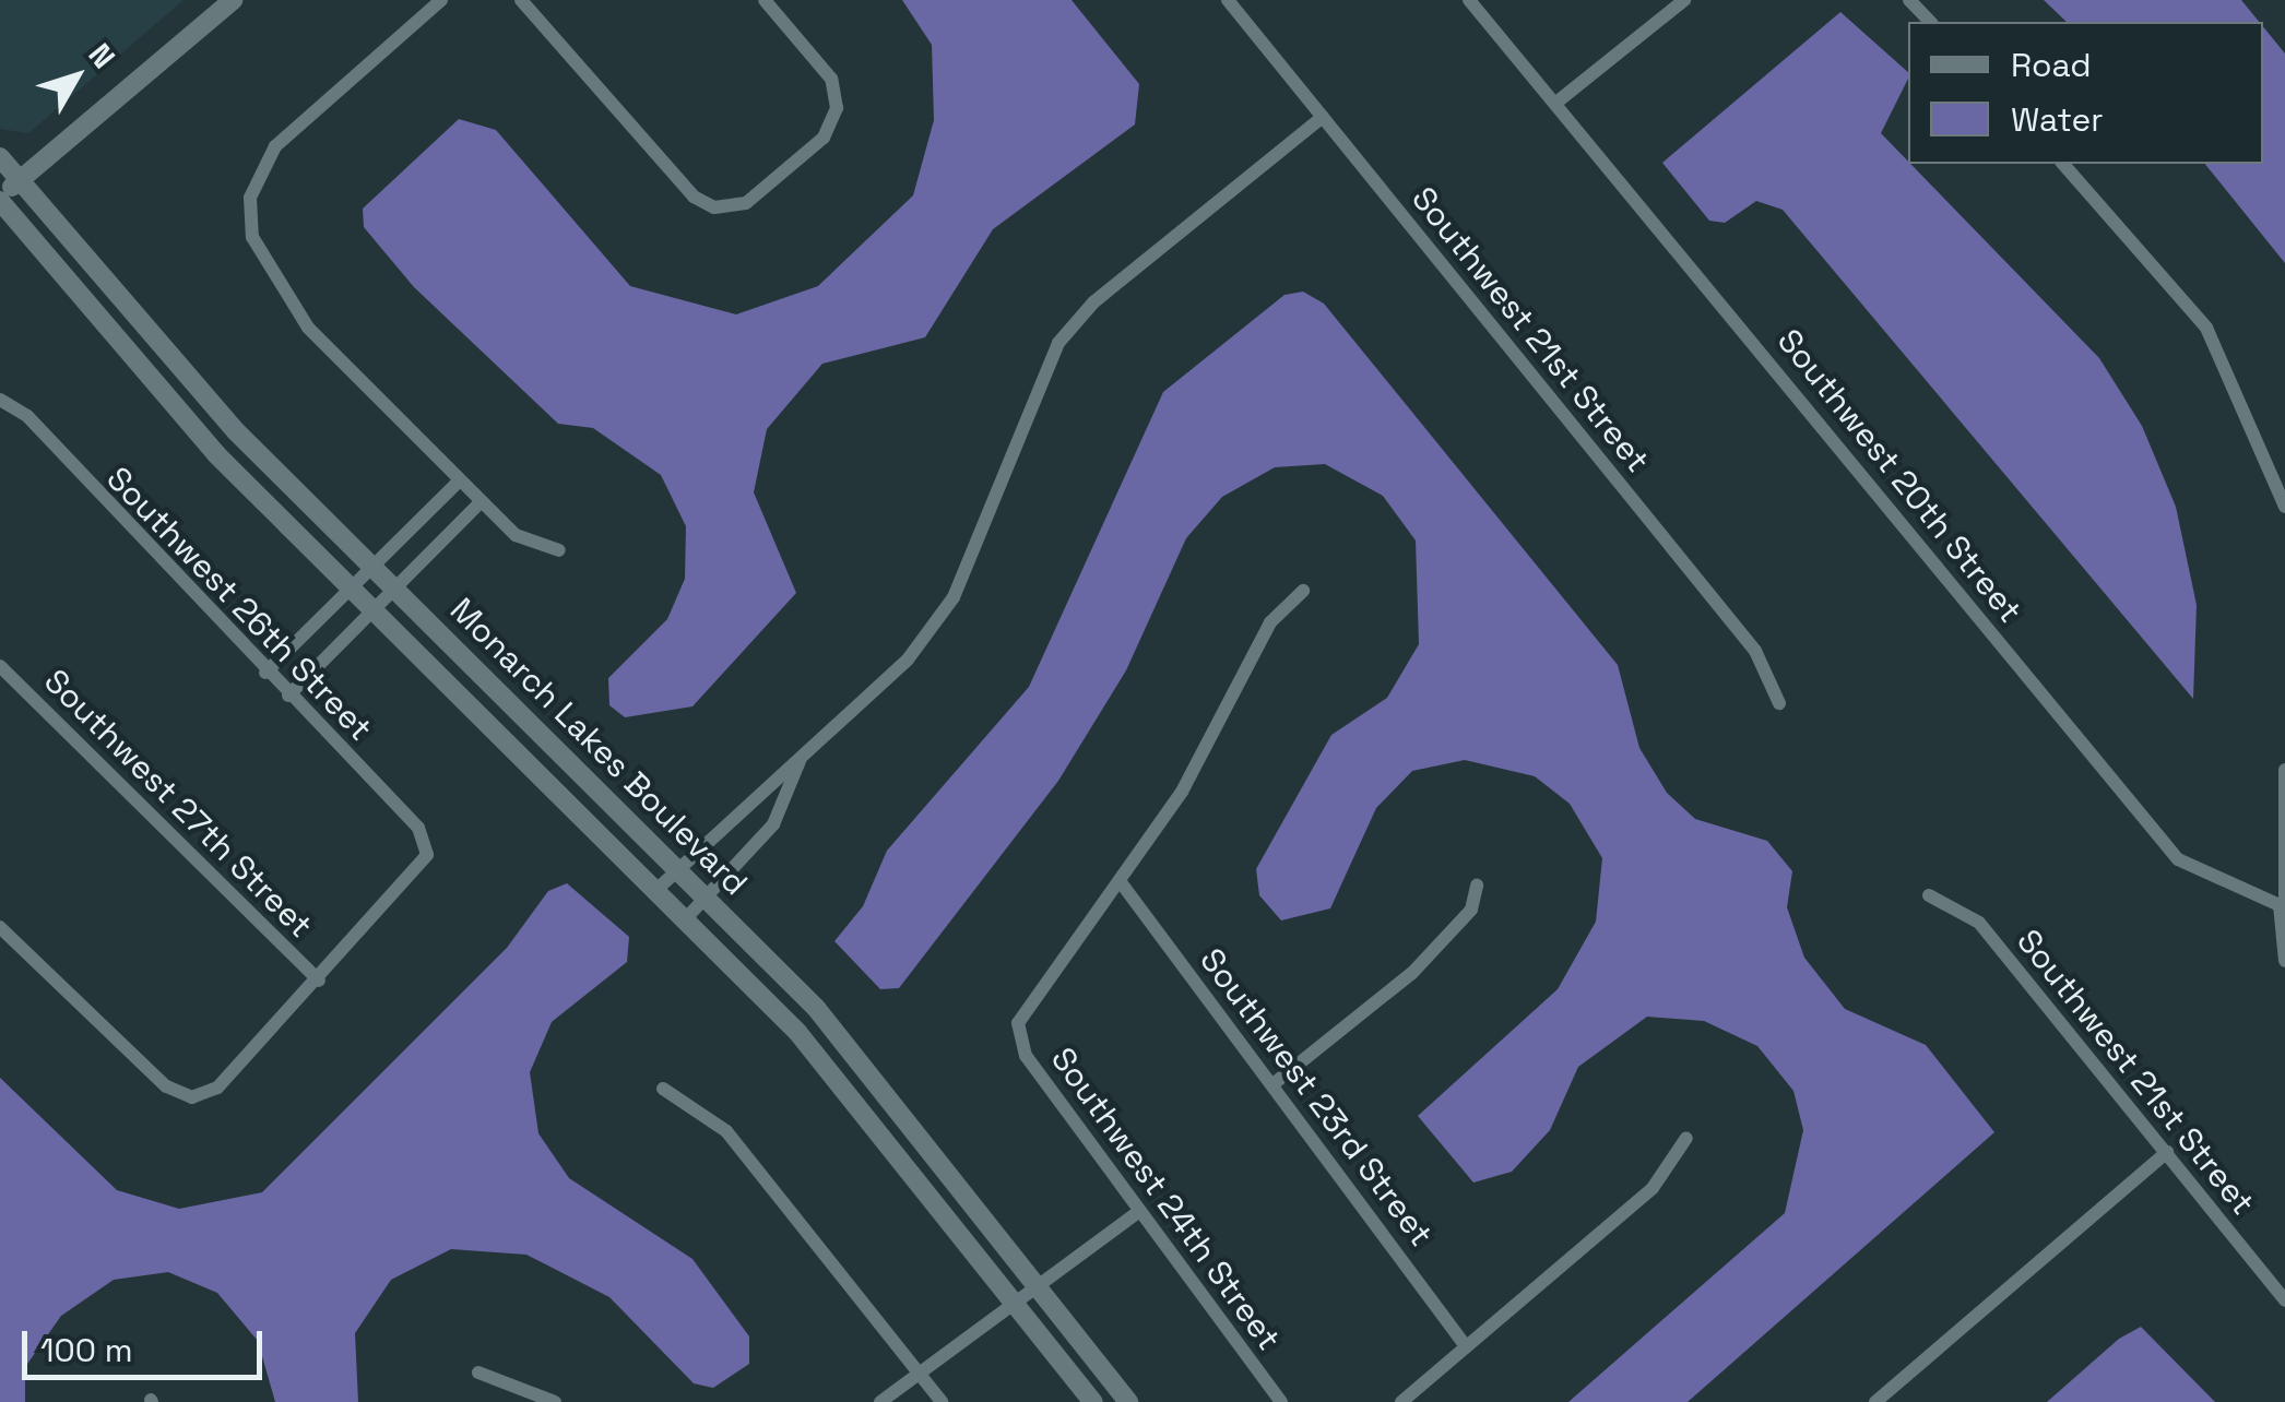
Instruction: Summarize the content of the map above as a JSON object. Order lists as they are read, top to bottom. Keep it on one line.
{"streets":{"street":["Southwest 21st Street","Southwest 20th Street","Southwest 26th Street","Monarch Lakes Boulevard","Southwest 27th Street","Southwest 23rd Street","Southwest 24th Street"]},"crossings":[["Southwest 26th Street","Southwest 27th Street"],["Southwest 23rd Street","Southwest 24th Street"]],"legend":["Road","Water"],"scale_bar":"100 m","north":"top right"}
